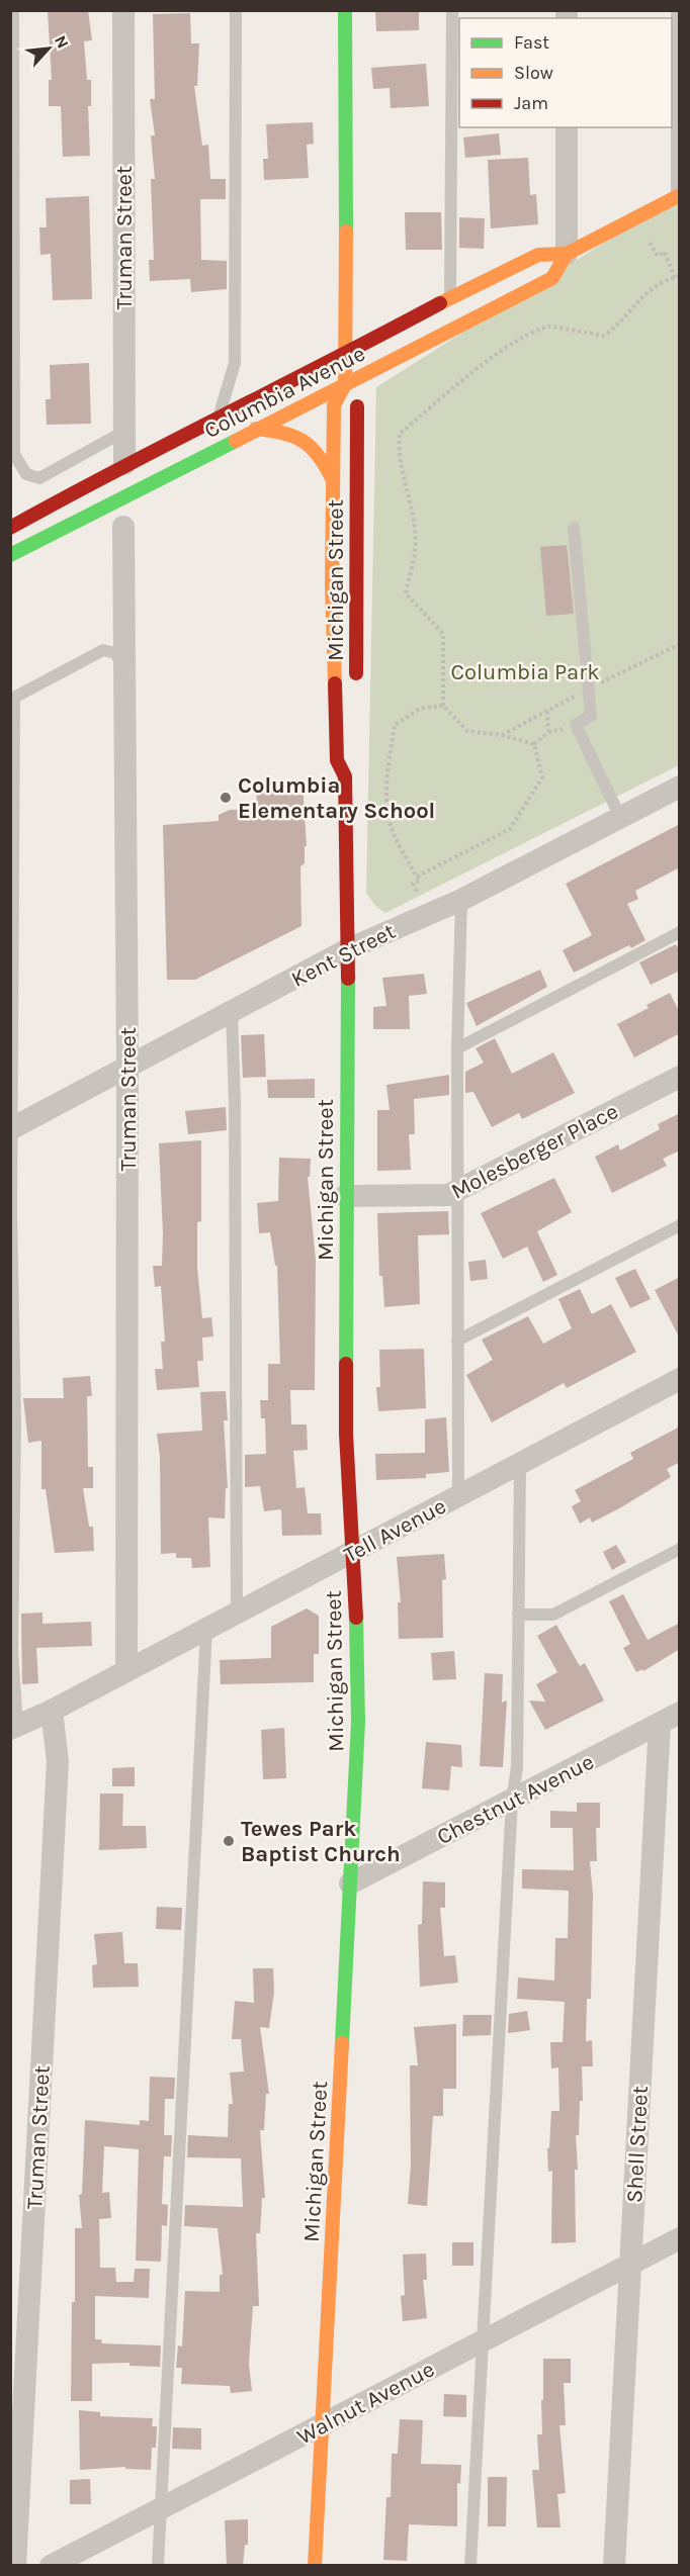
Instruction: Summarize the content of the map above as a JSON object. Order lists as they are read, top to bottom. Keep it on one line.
{"streets":{"main road":["Columbia Avenue","Michigan Street"],"street":["Truman Street","Kent Street","Molesberger Place","Tell Avenue","Chestnut Avenue","Shell Street","Walnut Avenue"]},"crossings":[["Truman Street","Columbia Avenue"],["Truman Street","Kent Street"],["Truman Street","Tell Avenue"],["Columbia Avenue","Michigan Street"],["Michigan Street","Kent Street"],["Michigan Street","Molesberger Place"],["Michigan Street","Tell Avenue"],["Michigan Street","Chestnut Avenue"],["Michigan Street","Walnut Avenue"],["Chestnut Avenue","Shell Street"],["Shell Street","Walnut Avenue"]],"parks":["Columbia Park"],"places":["Columbia Elementary School","Tewes Park Baptist Church"],"legend":["Fast","Slow","Jam"],"north":"top right"}
